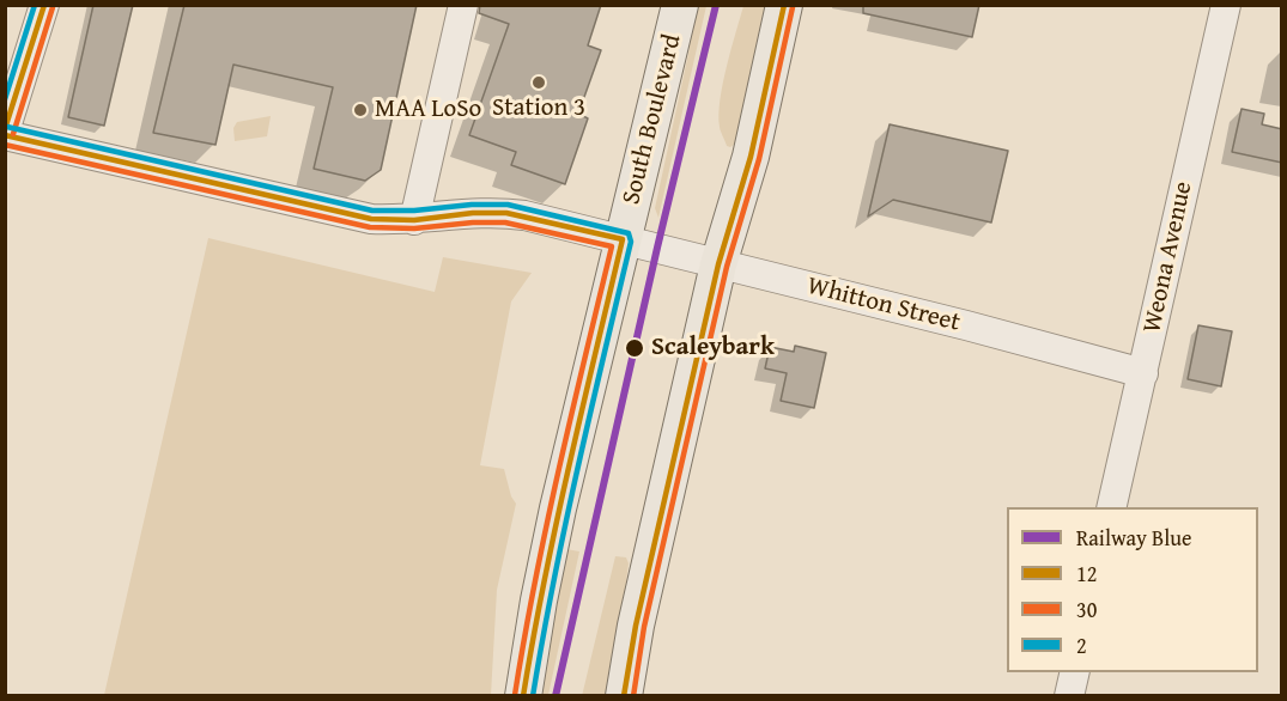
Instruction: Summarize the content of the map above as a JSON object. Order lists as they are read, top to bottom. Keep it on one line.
{"streets":{"main road":["South Boulevard"],"street":["Weona Avenue","Whitton Street"]},"crossings":[["South Boulevard","Whitton Street"],["Weona Avenue","Whitton Street"]],"places":["Station 3","MAA LoSo","Scaleybark"],"lines":["rail line Blue","transit line 12","transit line 2","transit line 30"],"legend":["Railway Blue","12","30","2"]}
